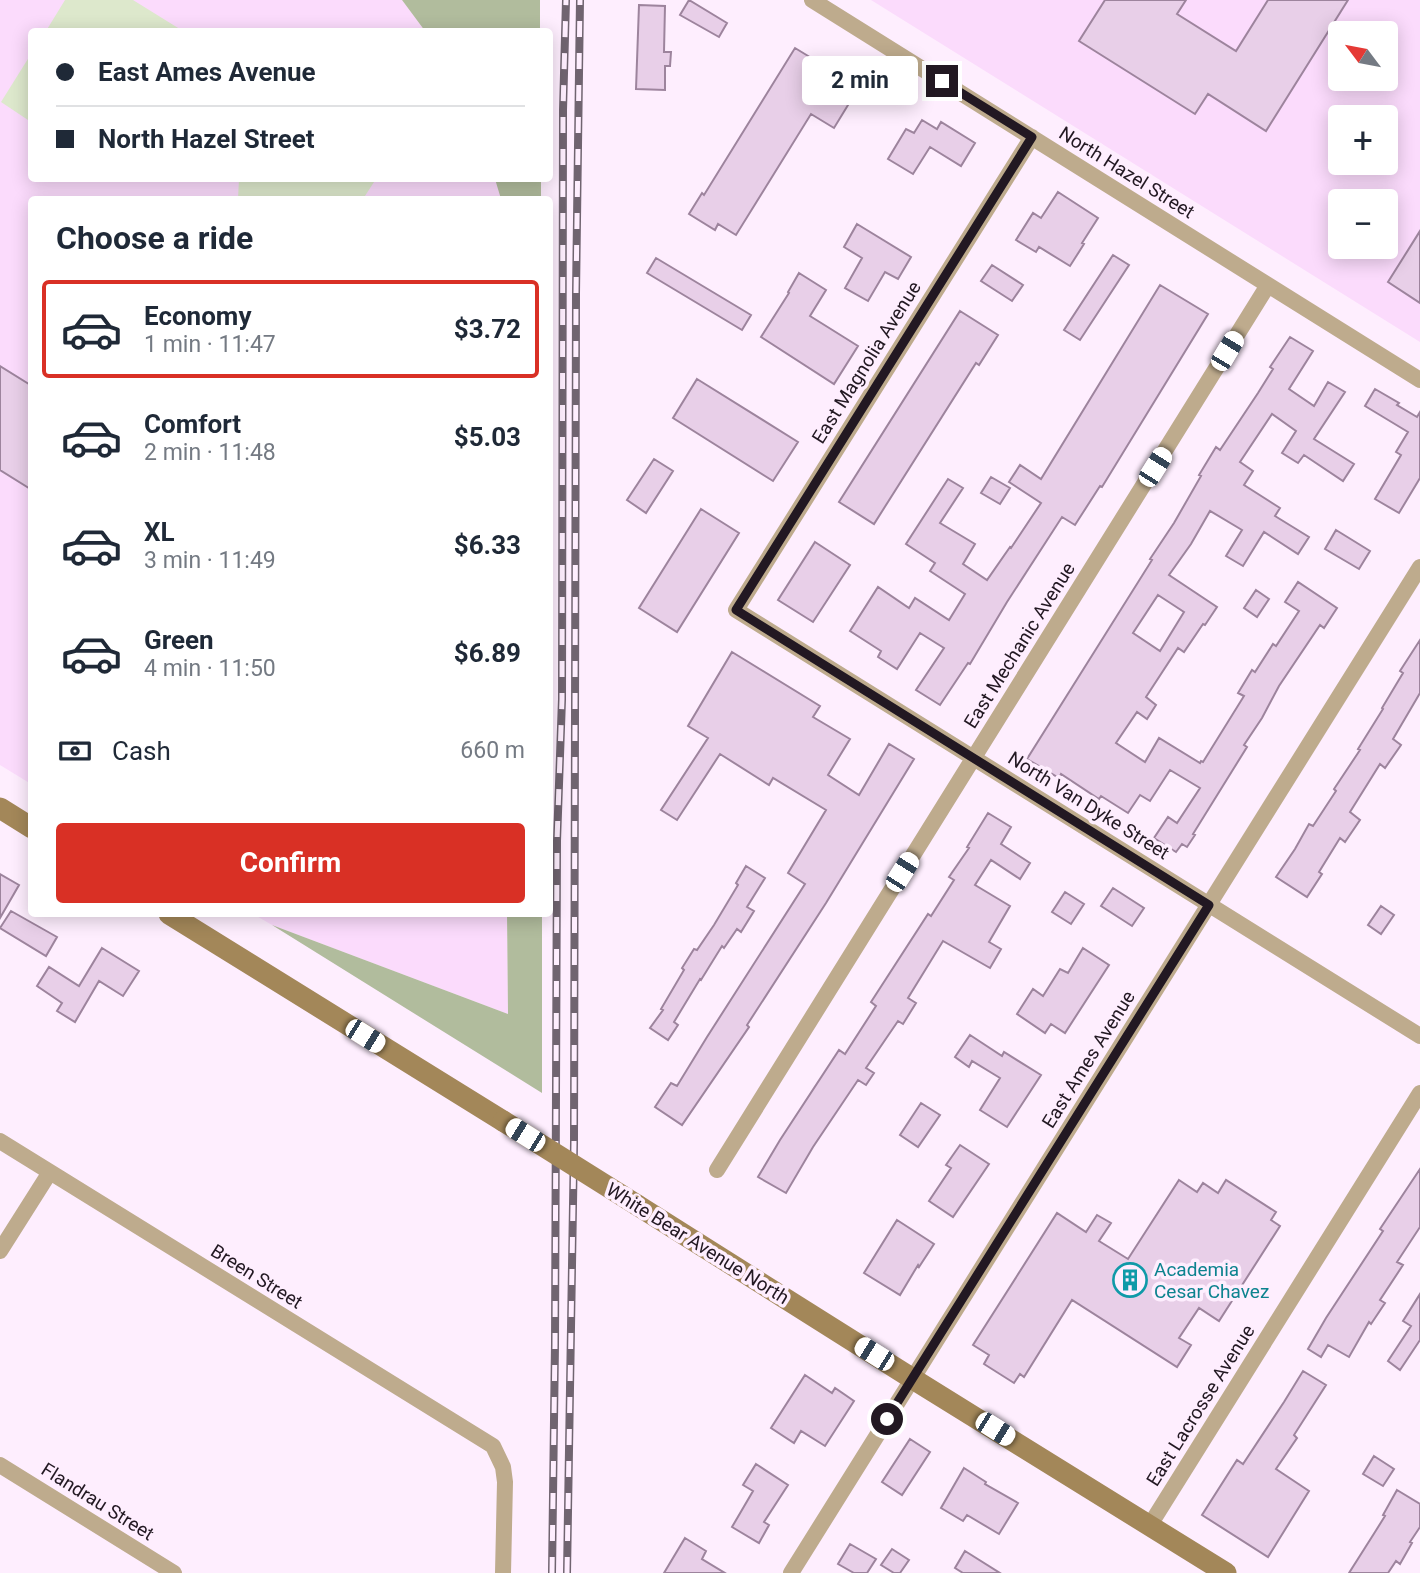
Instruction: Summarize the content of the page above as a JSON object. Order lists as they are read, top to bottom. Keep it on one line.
{"streets":{"main road":["White Bear Avenue North"],"street":["North Hazel Street","East Magnolia Avenue","East Mechanic Avenue","North Van Dyke Street","East Ames Avenue","Breen Street","East Lacrosse Avenue","Flandrau Street"]},"crossings":[["North Hazel Street","East Magnolia Avenue"],["North Hazel Street","East Mechanic Avenue"],["East Magnolia Avenue","North Van Dyke Street"],["East Mechanic Avenue","North Van Dyke Street"],["North Van Dyke Street","East Ames Avenue"],["East Ames Avenue","White Bear Avenue North"],["White Bear Avenue North","East Lacrosse Avenue"]],"places":{"building":["Academia Cesar Chavez"]},"north":"top left","page":{"map_buttons":["+","−"],"banner":["East Ames Avenue","North Hazel Street"],"bubble":"2 min","heading":"Choose a ride","list":[{"name":"Economy","note":"1 min · 11:47","value":"$3.72"},{"name":"Comfort","note":"2 min · 11:48","value":"$5.03"},{"name":"XL","note":"3 min · 11:49","value":"$6.33"},{"name":"Green","note":"4 min · 11:50","value":"$6.89"}],"pay":["Cash","660 m"],"buttons":"Confirm"}}
